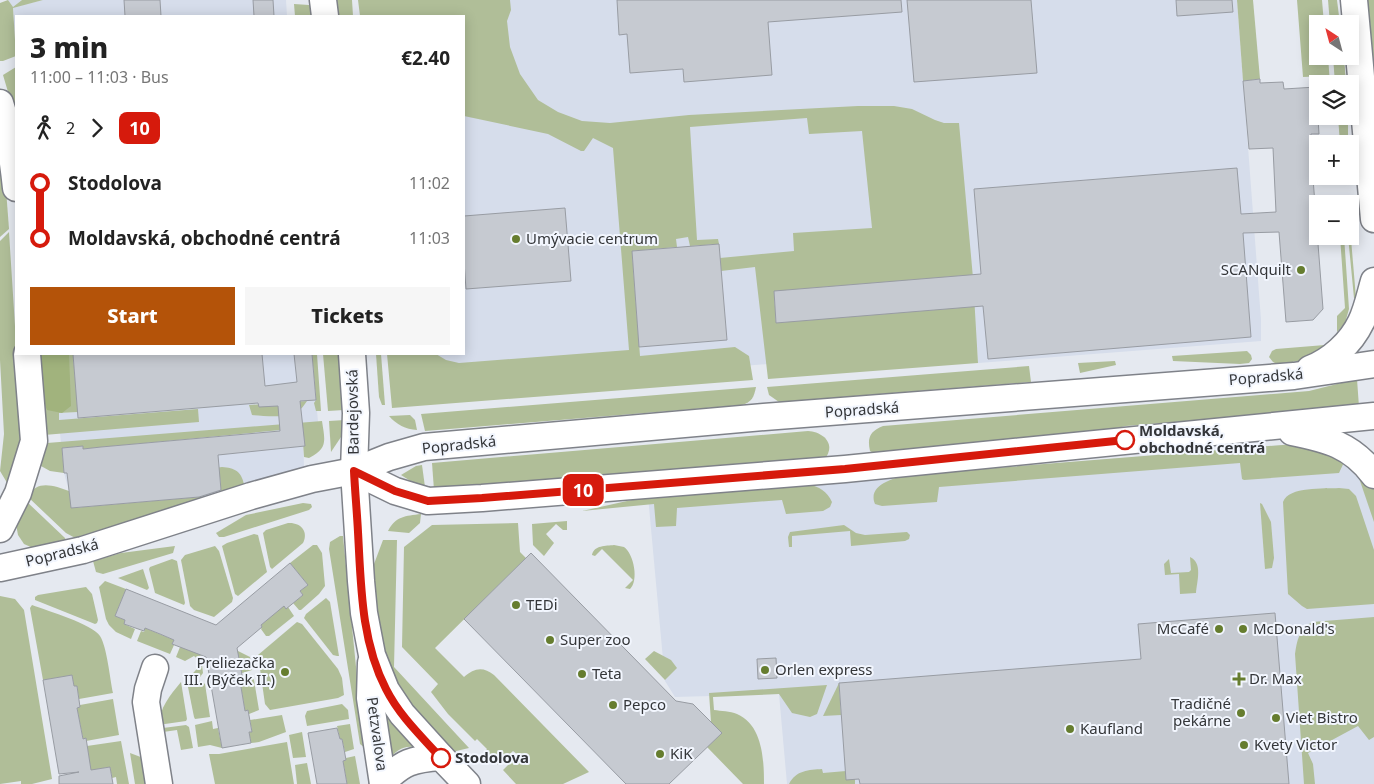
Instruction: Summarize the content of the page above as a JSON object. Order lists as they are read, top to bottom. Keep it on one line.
{"streets":{"street":["Popradská","Bardejovská","Petzvalova"]},"crossings":[["Popradská","Bardejovská"],["Bardejovská","Petzvalova"]],"places":{"other":["Umývacie centrum","SCANquilt","Moldavská, obchodné centrá","TEDi","McCafé","McDonald's","Super zoo","Orlen express","Preliezačka III. (Býček II.)","Teta","Pepco","Tradičné pekárne","Viet Bistro","Kaufland","Kvety Victor","KiK","Stodolova"],"health":["Dr. Max"]},"lines":["bus line 10"],"north":"top left","page":{"on_map":"10","map_buttons":["+","−"],"heading":["3 min","11:00 – 11:03 · Bus","€2.40"],"legs":["2","10"],"list":[{"name":"Stodolova","value":"11:02"},{"name":"Moldavská, obchodné centrá","value":"11:03"}],"buttons":["Start","Tickets"]}}
